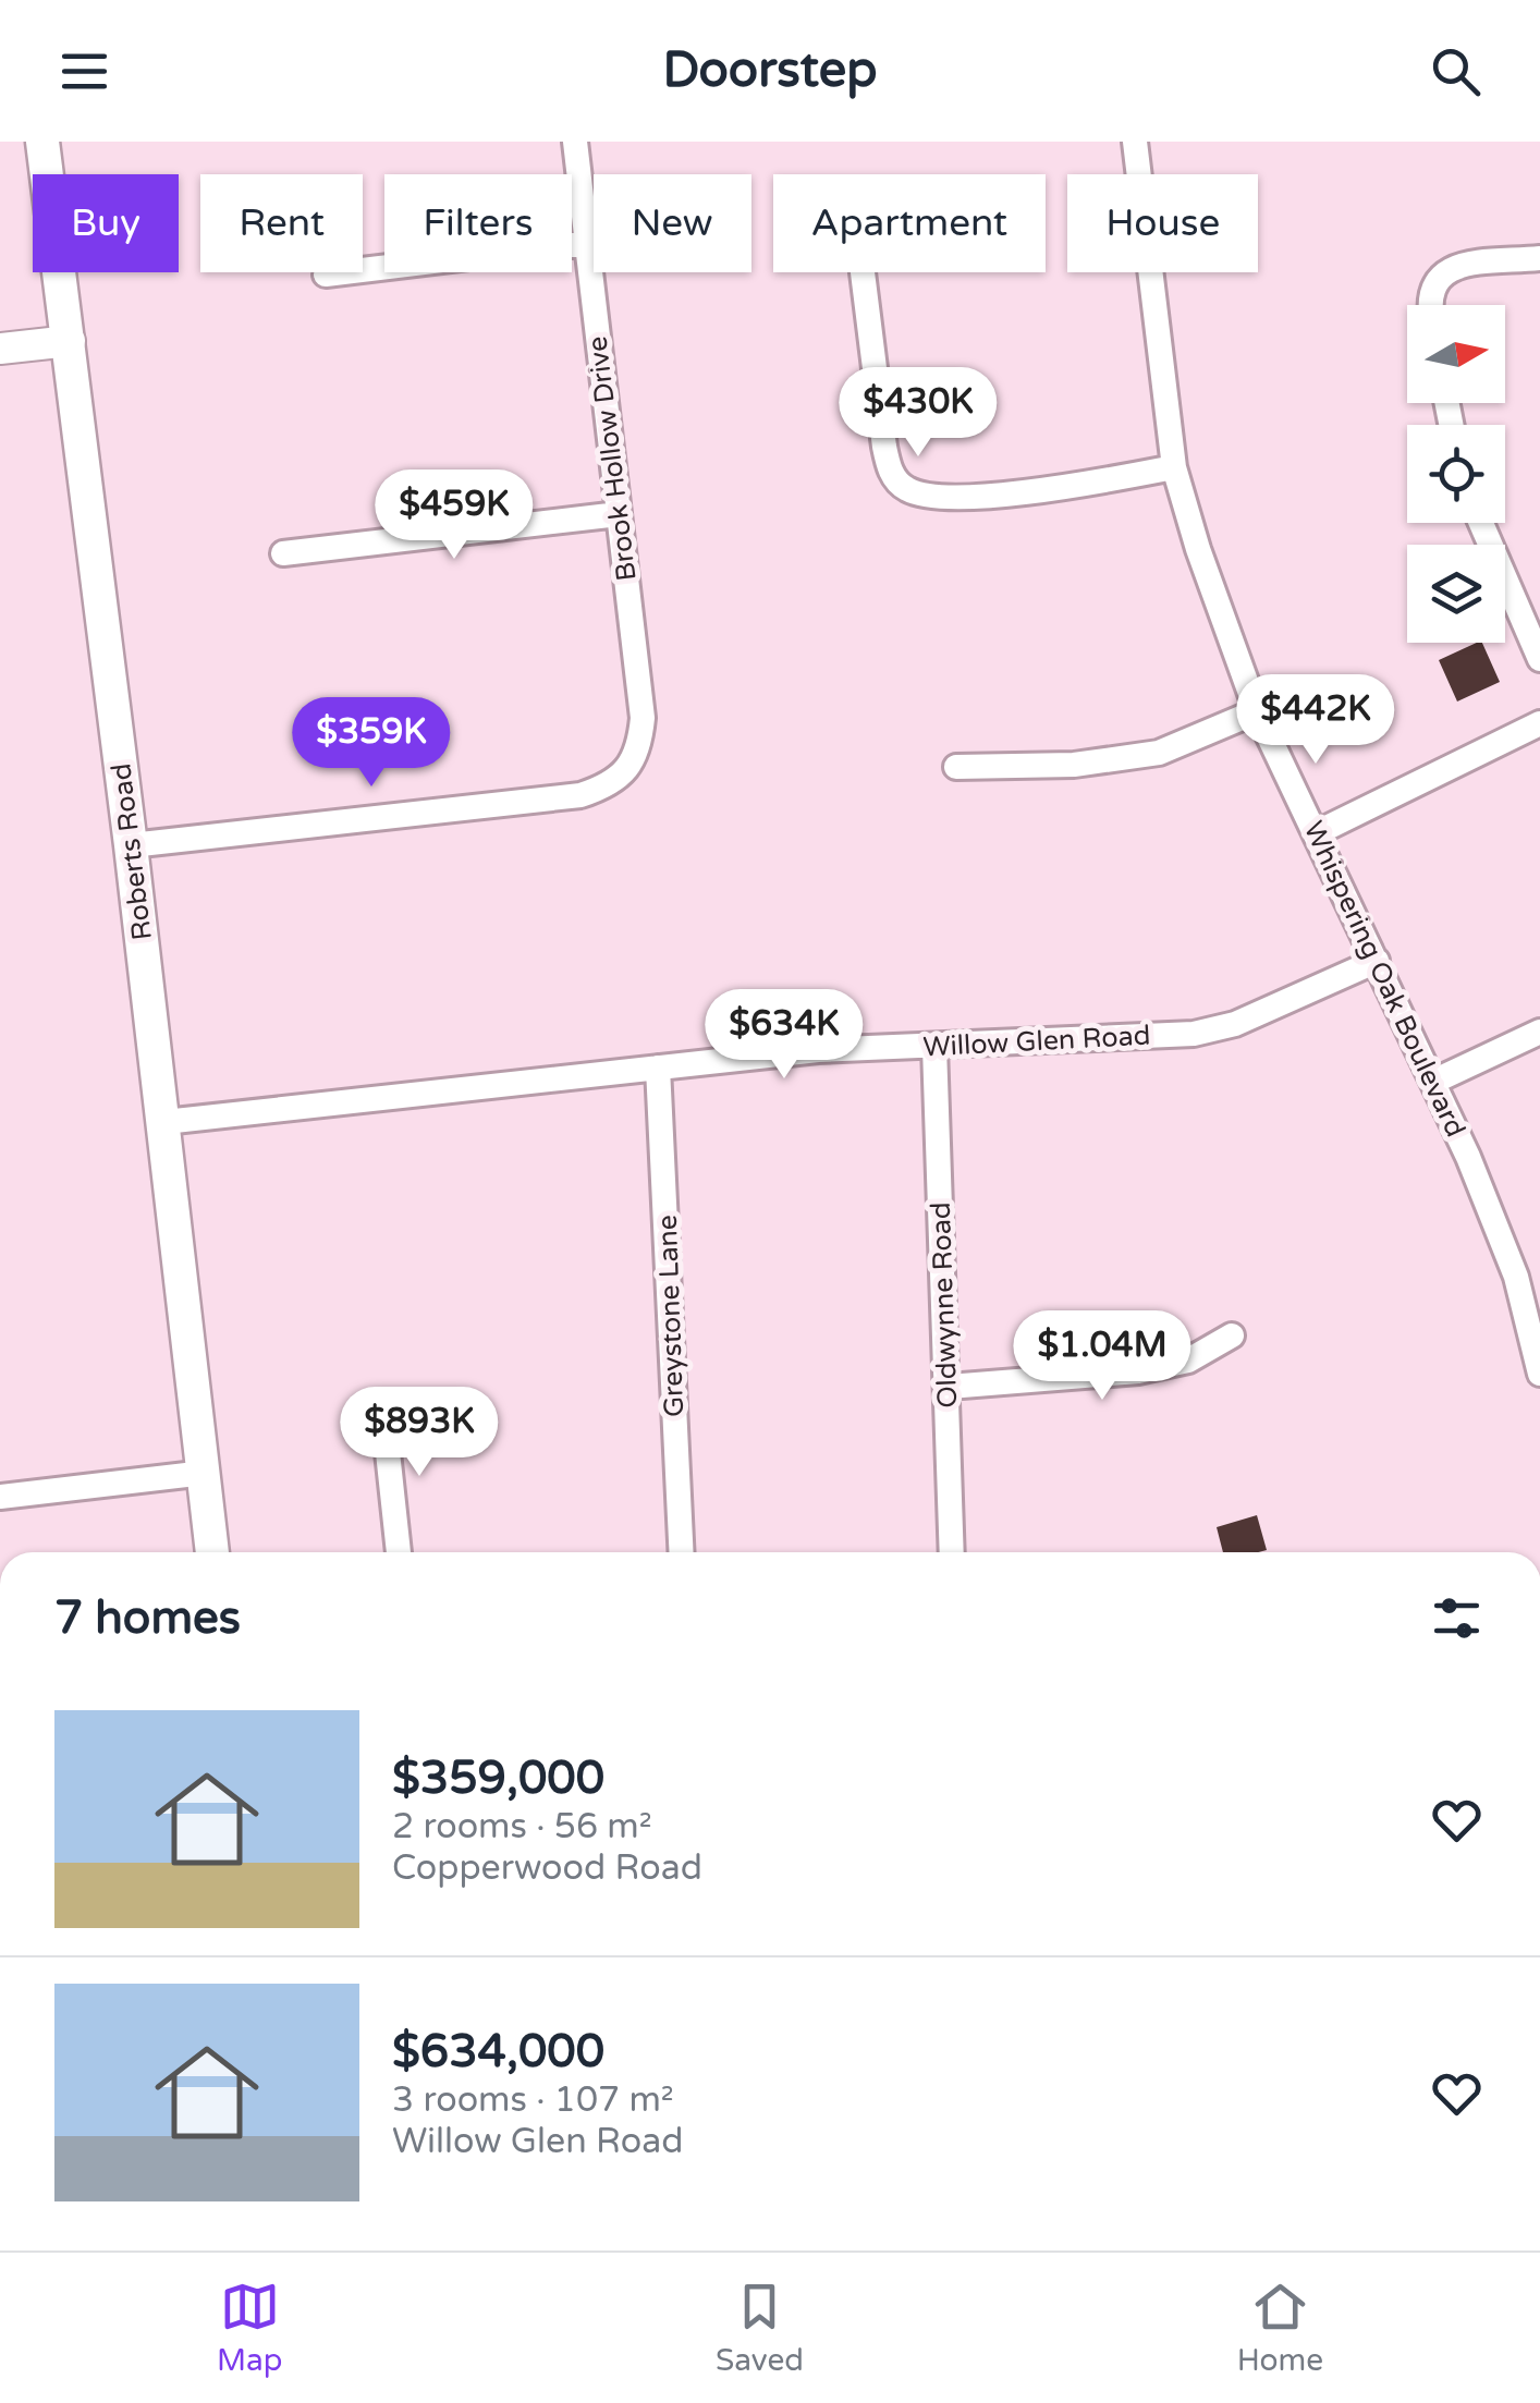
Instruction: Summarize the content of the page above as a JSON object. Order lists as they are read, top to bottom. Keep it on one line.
{"streets":{"main road":["Roberts Road"],"street":["Brook Hollow Drive","Whispering Oak Boulevard","Willow Glen Road","Oldwynne Road","Greystone Lane"]},"crossings":[["Brook Hollow Drive","Roberts Road"],["Roberts Road","Willow Glen Road"],["Whispering Oak Boulevard","Willow Glen Road"],["Willow Glen Road","Oldwynne Road"],["Willow Glen Road","Greystone Lane"]],"north":"right","page":{"header":"Doorstep","chip":["Buy","Rent","Filters","New","Apartment","House"],"price":["$430K","$459K","$442K","$359K","$634K","$1.04M","$893K"],"heading":"7 homes","list":[{"name":"$359,000","note":"2 rooms · 56 m² · Copperwood Road"},{"name":"$634,000","note":"3 rooms · 107 m² · Willow Glen Road"}],"tabs":["Map","Saved","Home"]}}
